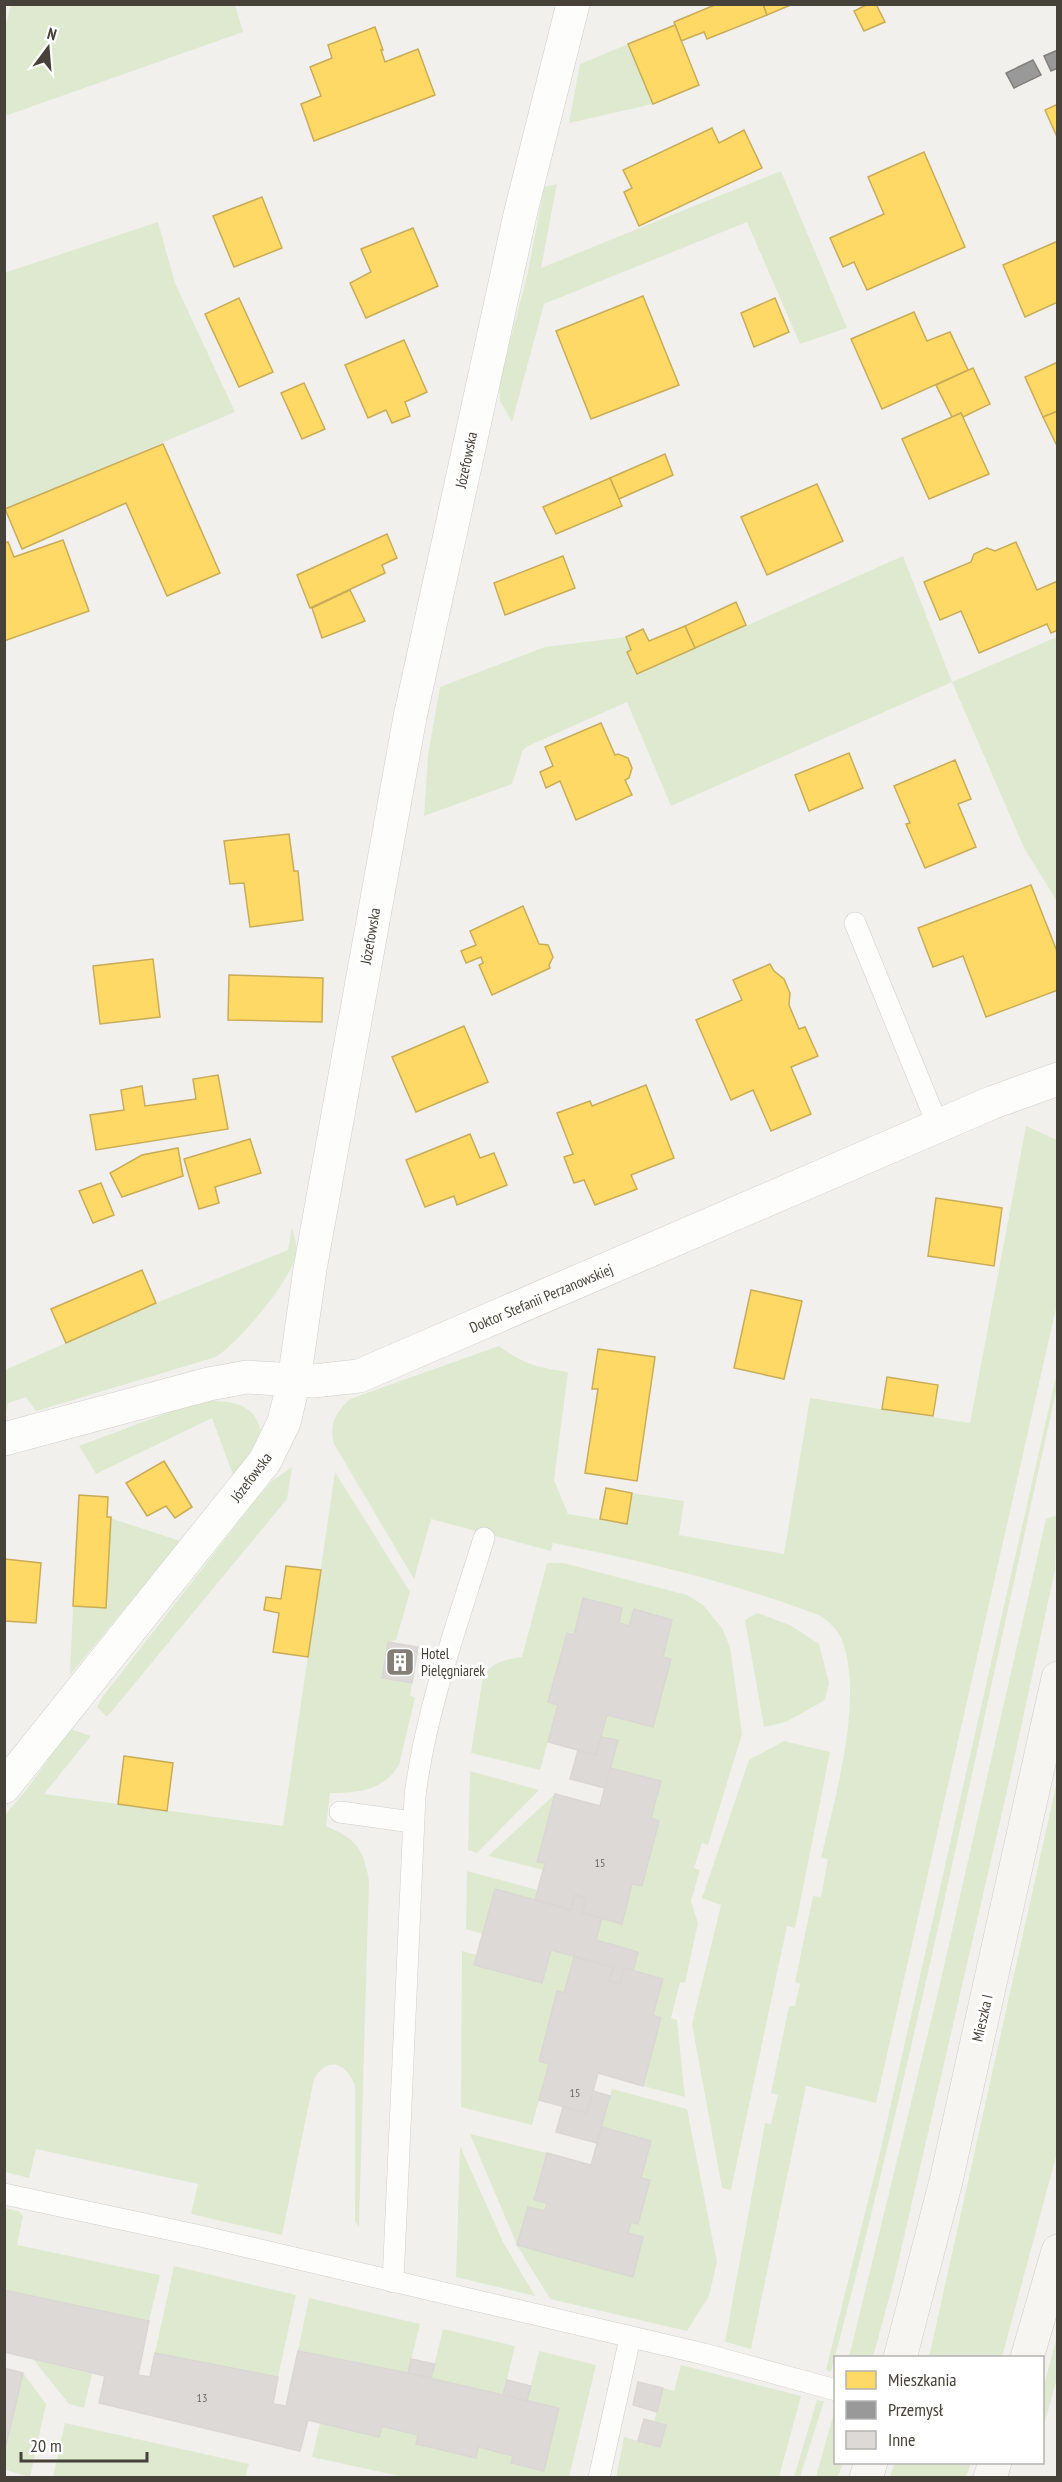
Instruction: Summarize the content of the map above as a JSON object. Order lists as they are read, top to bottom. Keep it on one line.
{"streets":{"street":["Józefowska","Doktor Stefanii Perzanowskiej","Mieszka I"]},"crossings":[["Józefowska","Doktor Stefanii Perzanowskiej"]],"places":{"building":["Hotel Pielęgniarek"]},"house_numbers":["15","15","13"],"legend":["Mieszkania","Przemysł","Inne"],"scale_bar":"20 m","north":"top"}
